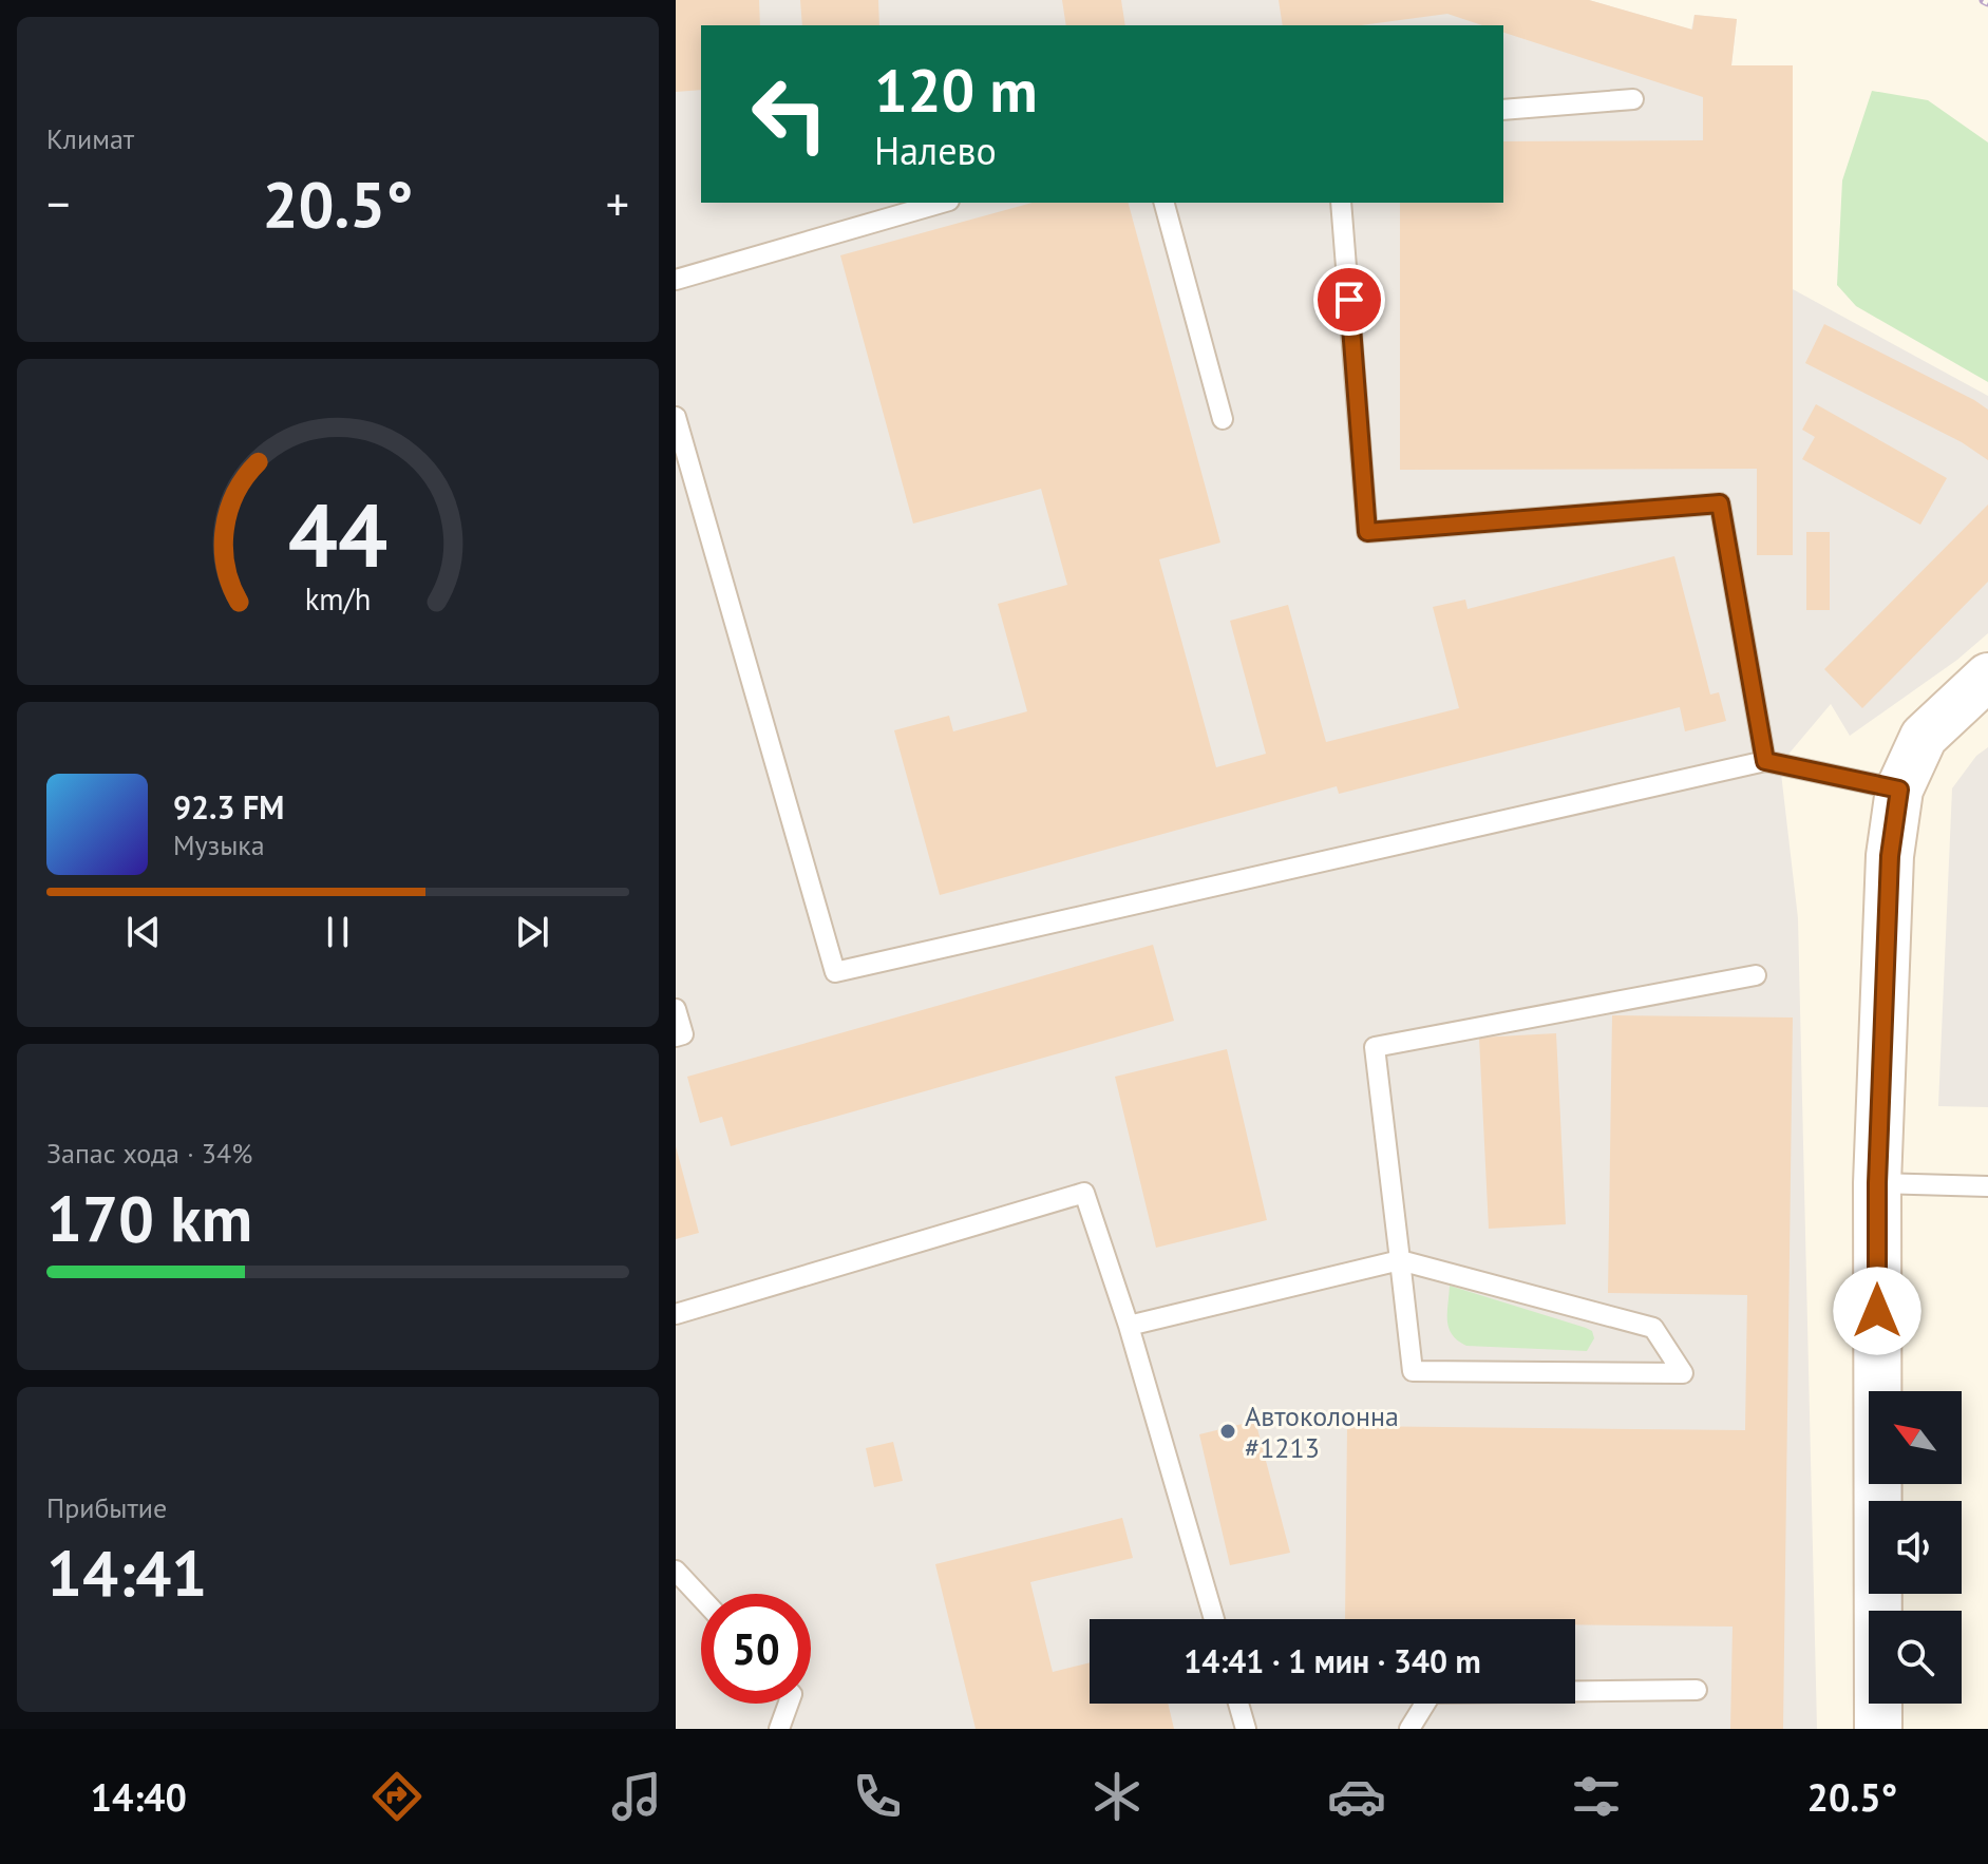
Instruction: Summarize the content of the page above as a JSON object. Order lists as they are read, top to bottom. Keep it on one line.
{"places":["Автоколонна #1213"],"north":"top left","page":{"tile":["Климат",["Запас хода · 34%","170 km"],["Прибытие","14:41"]],"turn":["120 m","Налево"],"heat":["−","20.5°","+"],"song":["92.3 FM","Музыка"],"limit":"50","trip":"14:41 · 1 мин · 340 m","tabs":["14:40","20.5°"],"gauge":["44","km/h"]}}
